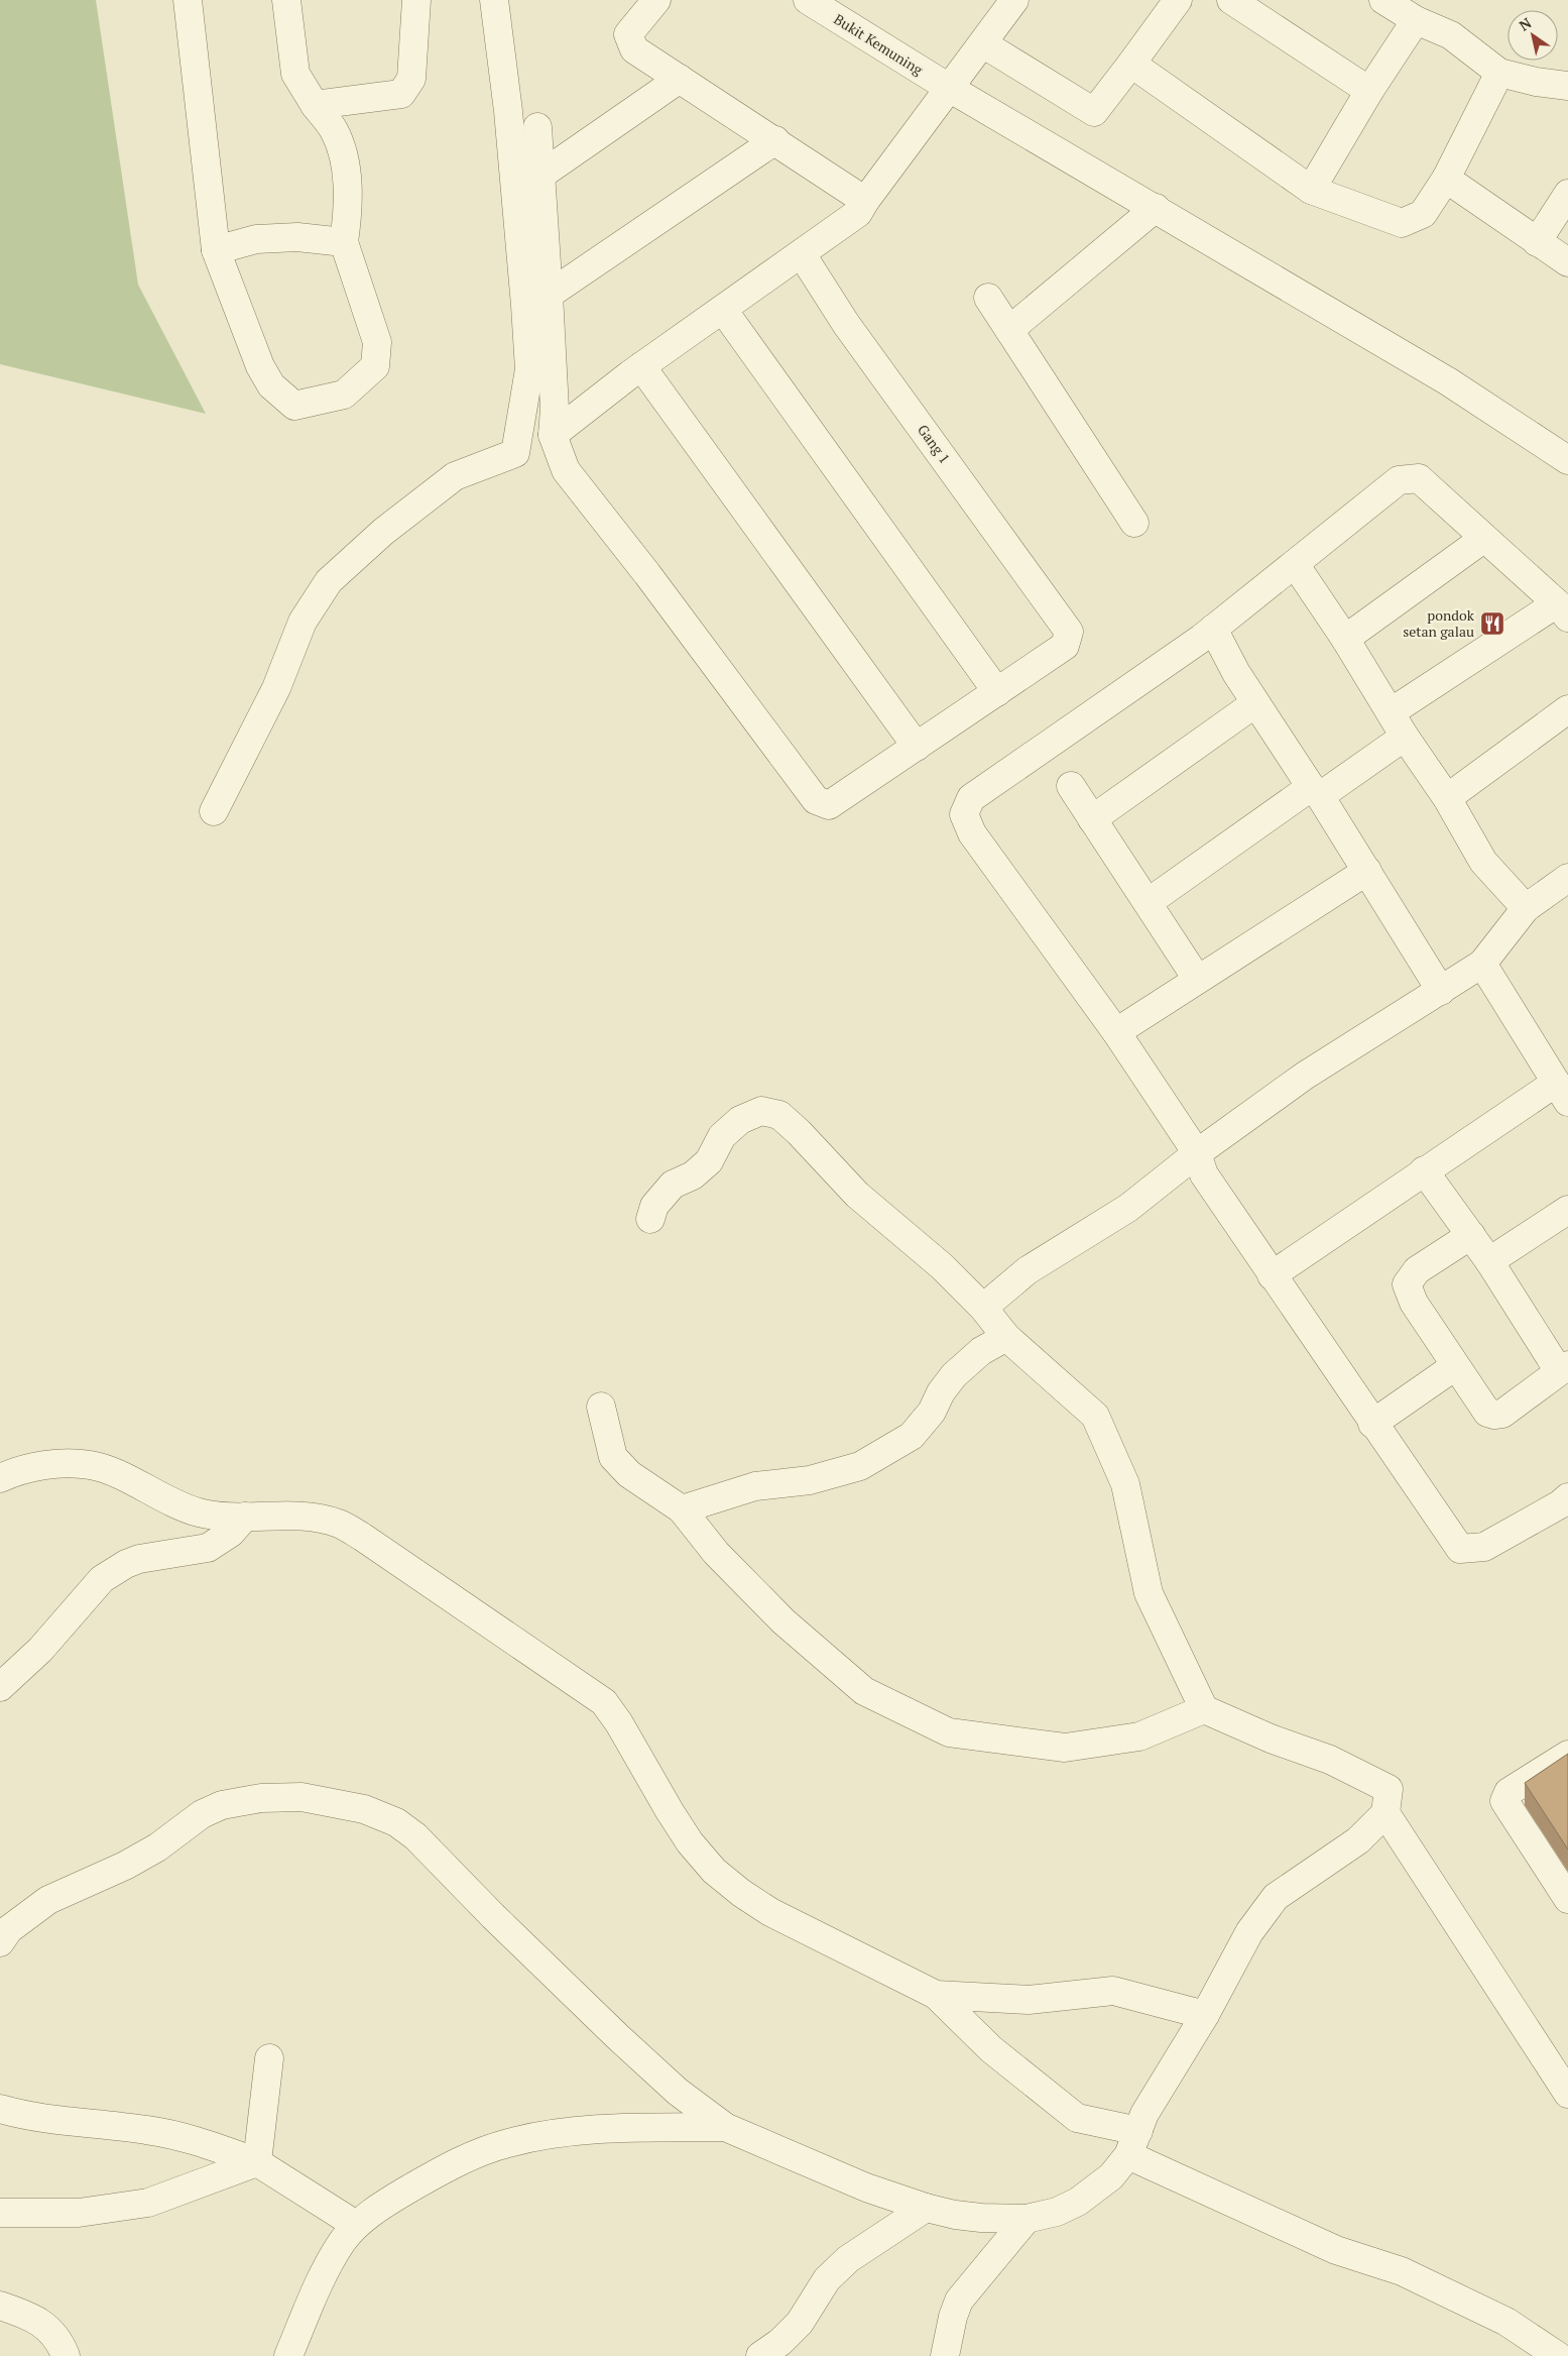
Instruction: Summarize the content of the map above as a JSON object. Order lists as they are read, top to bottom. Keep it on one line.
{"streets":{"street":["Bukit Kemuning","Gang 1"]},"places":{"restaurant":["pondok setan galau"]},"north":"top left"}
